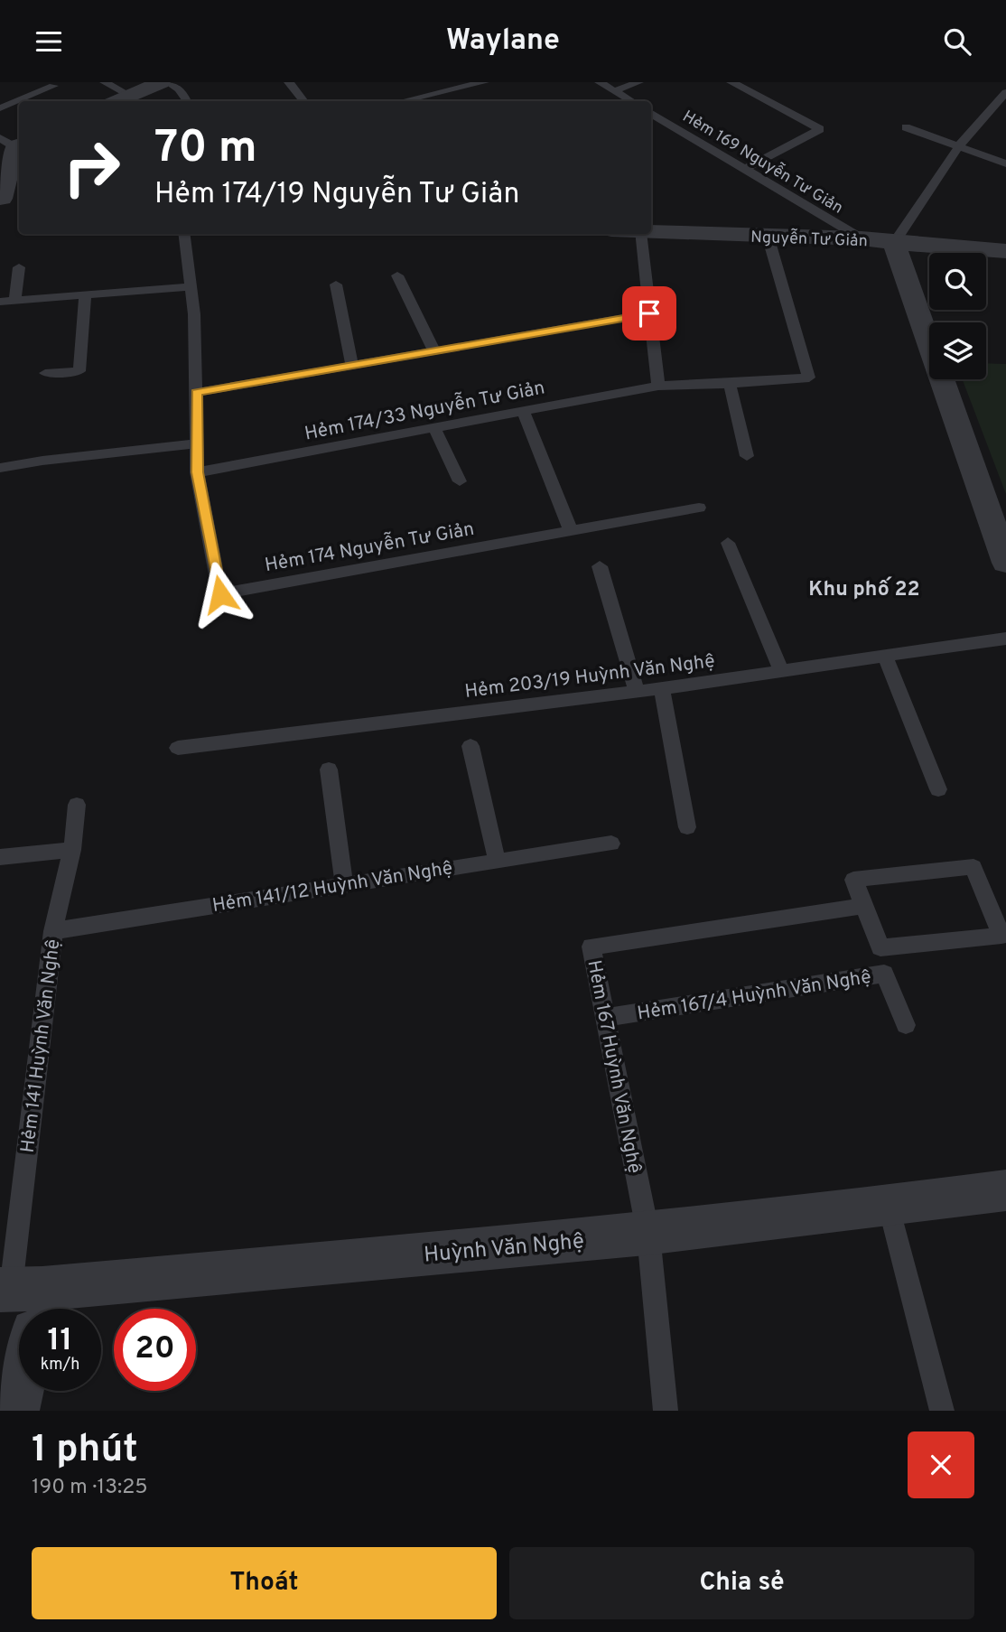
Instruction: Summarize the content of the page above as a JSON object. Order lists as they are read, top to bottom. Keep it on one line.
{"streets":{"street":["Nguyễn Tư Giản","Huỳnh Văn Nghệ"],"lane":["Hẻm 169 Nguyễn Tư Giản","Hẻm 174/33 Nguyễn Tư Giản","Hẻm 174 Nguyễn Tư Giản","Hẻm 203/19 Huỳnh Văn Nghệ","Hẻm 141/12 Huỳnh Văn Nghệ","Hẻm 167/4 Huỳnh Văn Nghệ","Hẻm 141 Huỳnh Văn Nghệ","Hẻm 167 Huỳnh Văn Nghệ"]},"crossings":[["Hẻm 169 Nguyễn Tư Giản","Nguyễn Tư Giản"],["Nguyễn Tư Giản","Hẻm 174/33 Nguyễn Tư Giản"],["Hẻm 174/33 Nguyễn Tư Giản","Hẻm 174 Nguyễn Tư Giản"],["Hẻm 141/12 Huỳnh Văn Nghệ","Hẻm 141 Huỳnh Văn Nghệ"],["Hẻm 167/4 Huỳnh Văn Nghệ","Hẻm 167 Huỳnh Văn Nghệ"],["Hẻm 141 Huỳnh Văn Nghệ","Huỳnh Văn Nghệ"],["Hẻm 167 Huỳnh Văn Nghệ","Huỳnh Văn Nghệ"]],"districts":["Khu phố 22"],"page":{"header":"Waylane","turn":["70 m","Hẻm 174/19 Nguyễn Tư Giản"],"speed":"11 km/h","limit":"20","heading":["1 phút","190 m · 13:25"],"buttons":["Thoát","Chia sẻ"]}}
